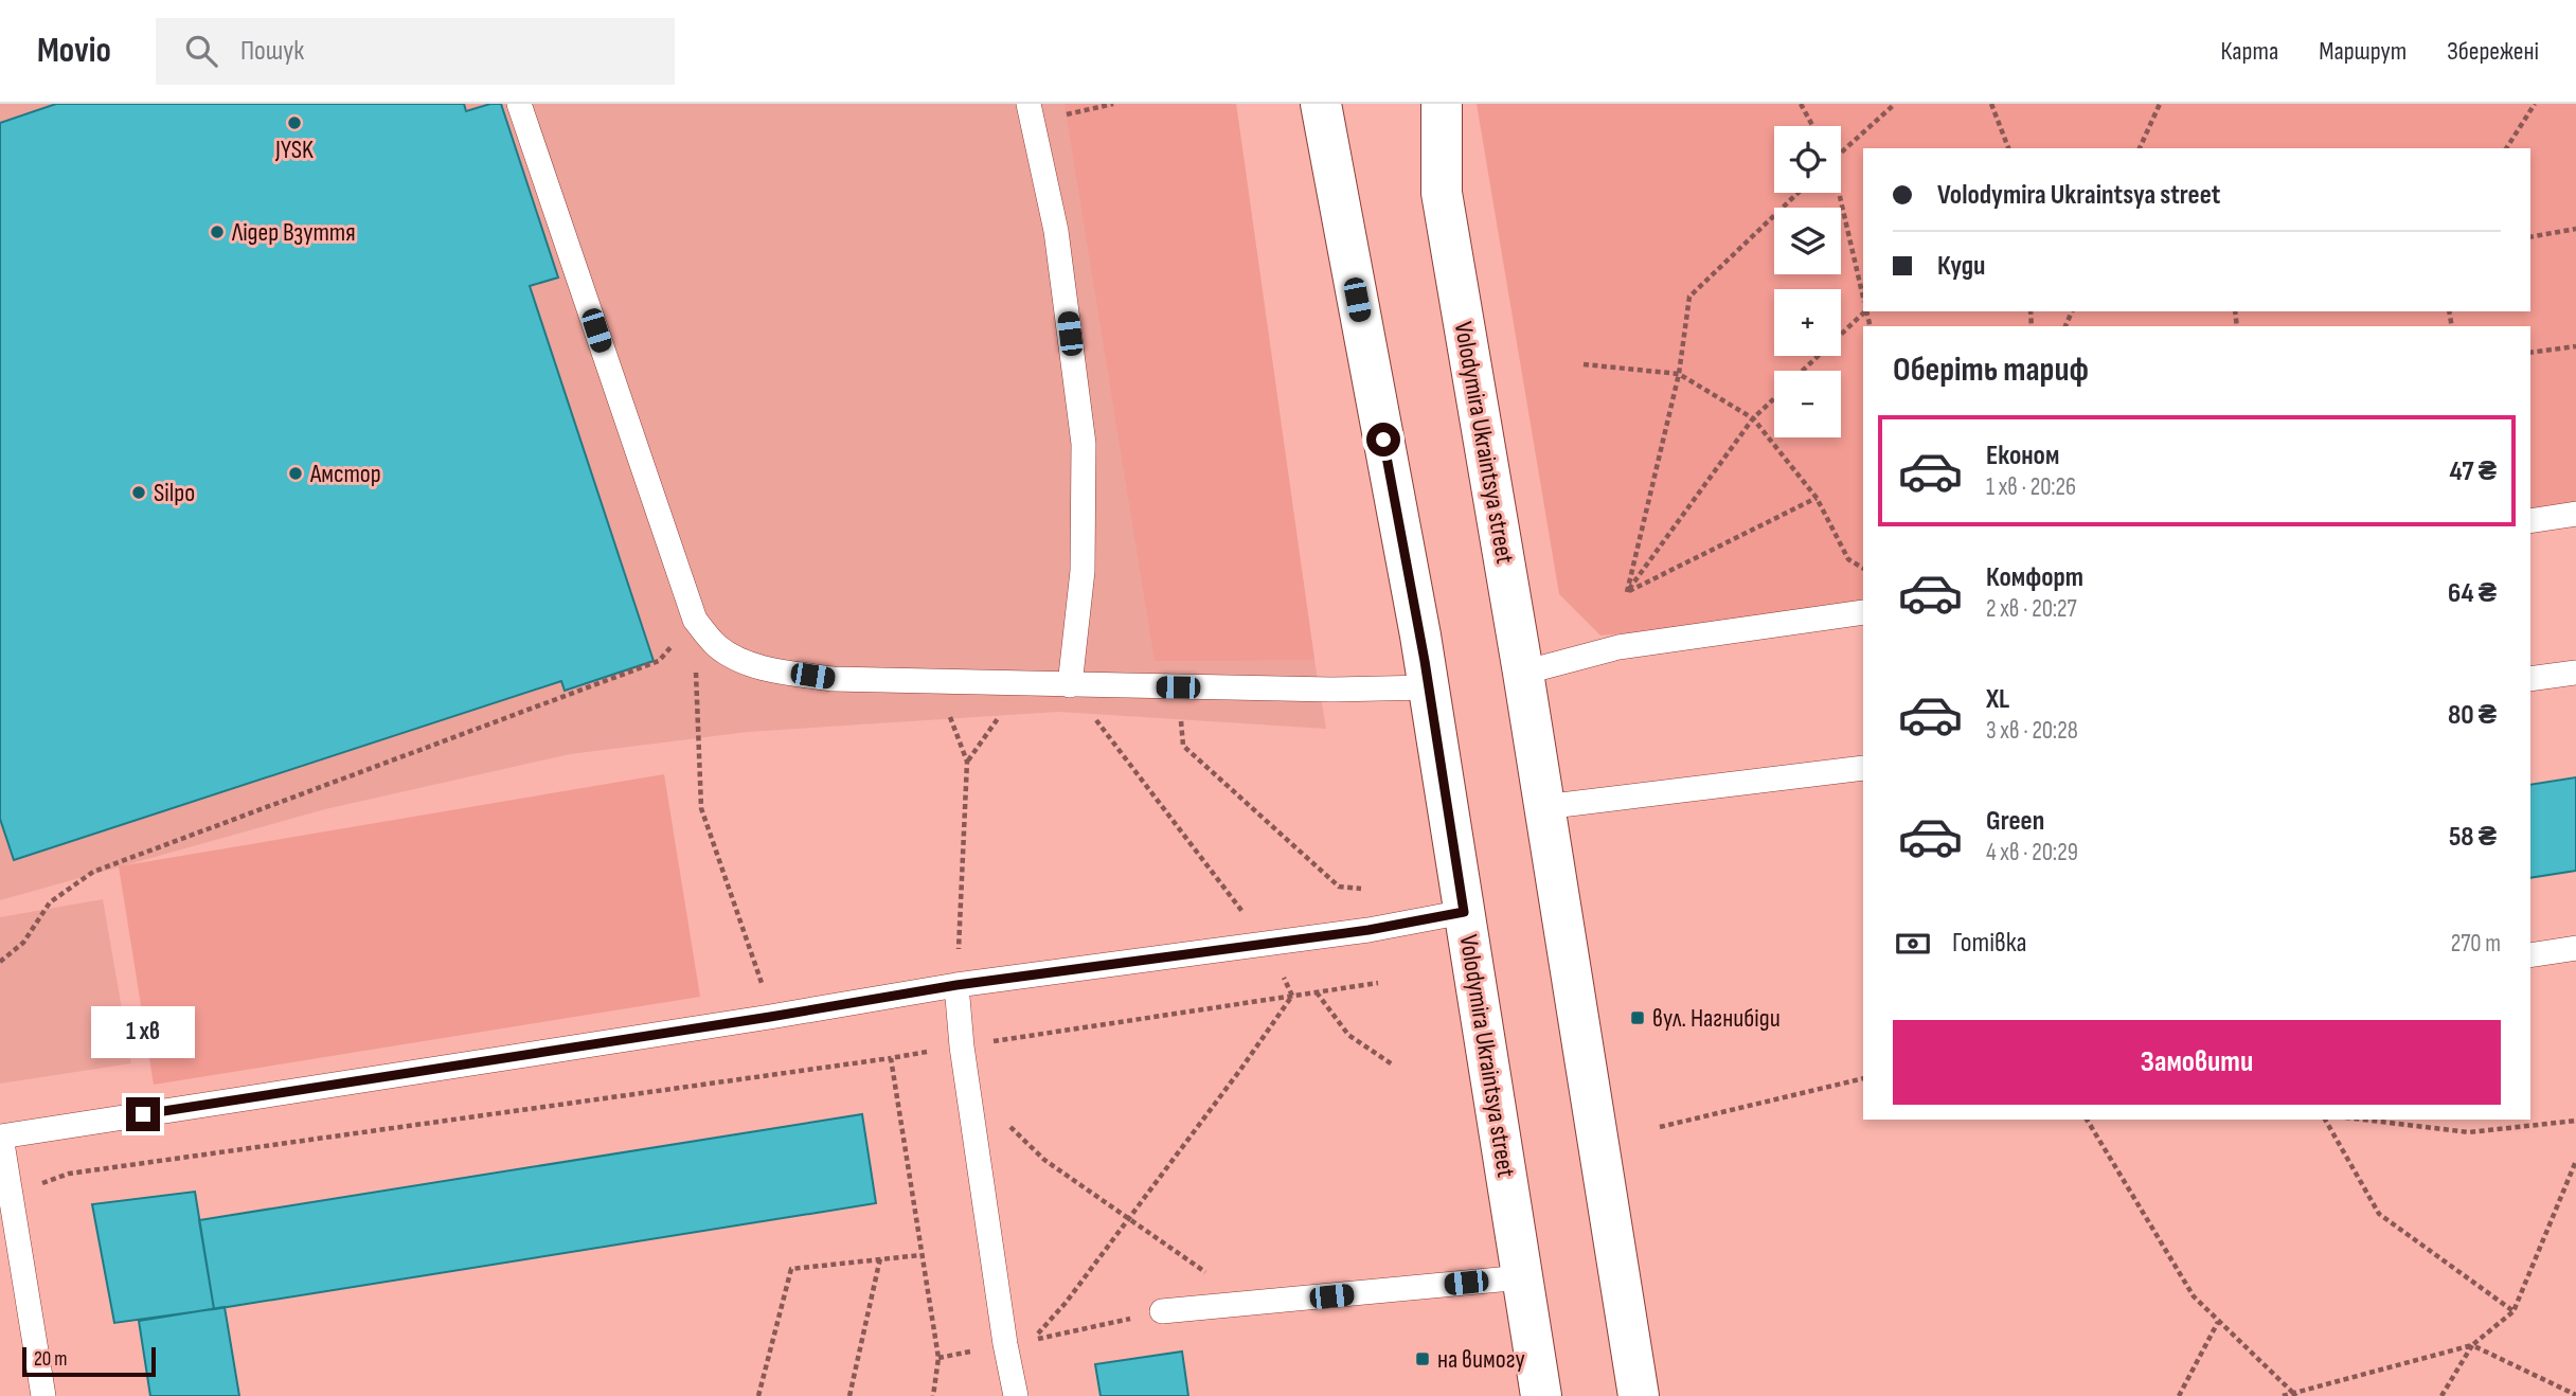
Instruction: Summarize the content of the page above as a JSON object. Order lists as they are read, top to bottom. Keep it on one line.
{"streets":{"street":["Volodymira Ukraintsya street"]},"places":{"other":["JYSK","Лідер Взуття","Амстор","Silpo"],"transit":["вул. Нагнибіди","на вимогу"]},"scale_bar":"20 m","page":{"header":"Movio","search":"Пошук","nav":["Карта","Маршрут","Збережені"],"map_buttons":["+","−"],"banner":["Volodymira Ukraintsya street","Куди"],"heading":"Оберіть тариф","list":[{"name":"Економ","note":"1 хв · 20:26","value":"47 ₴"},{"name":"Комфорт","note":"2 хв · 20:27","value":"64 ₴"},{"name":"XL","note":"3 хв · 20:28","value":"80 ₴"},{"name":"Green","note":"4 хв · 20:29","value":"58 ₴"}],"pay":["Готівка","270 m"],"buttons":"Замовити","bubble":"1 хв","scale":"20 m"}}
